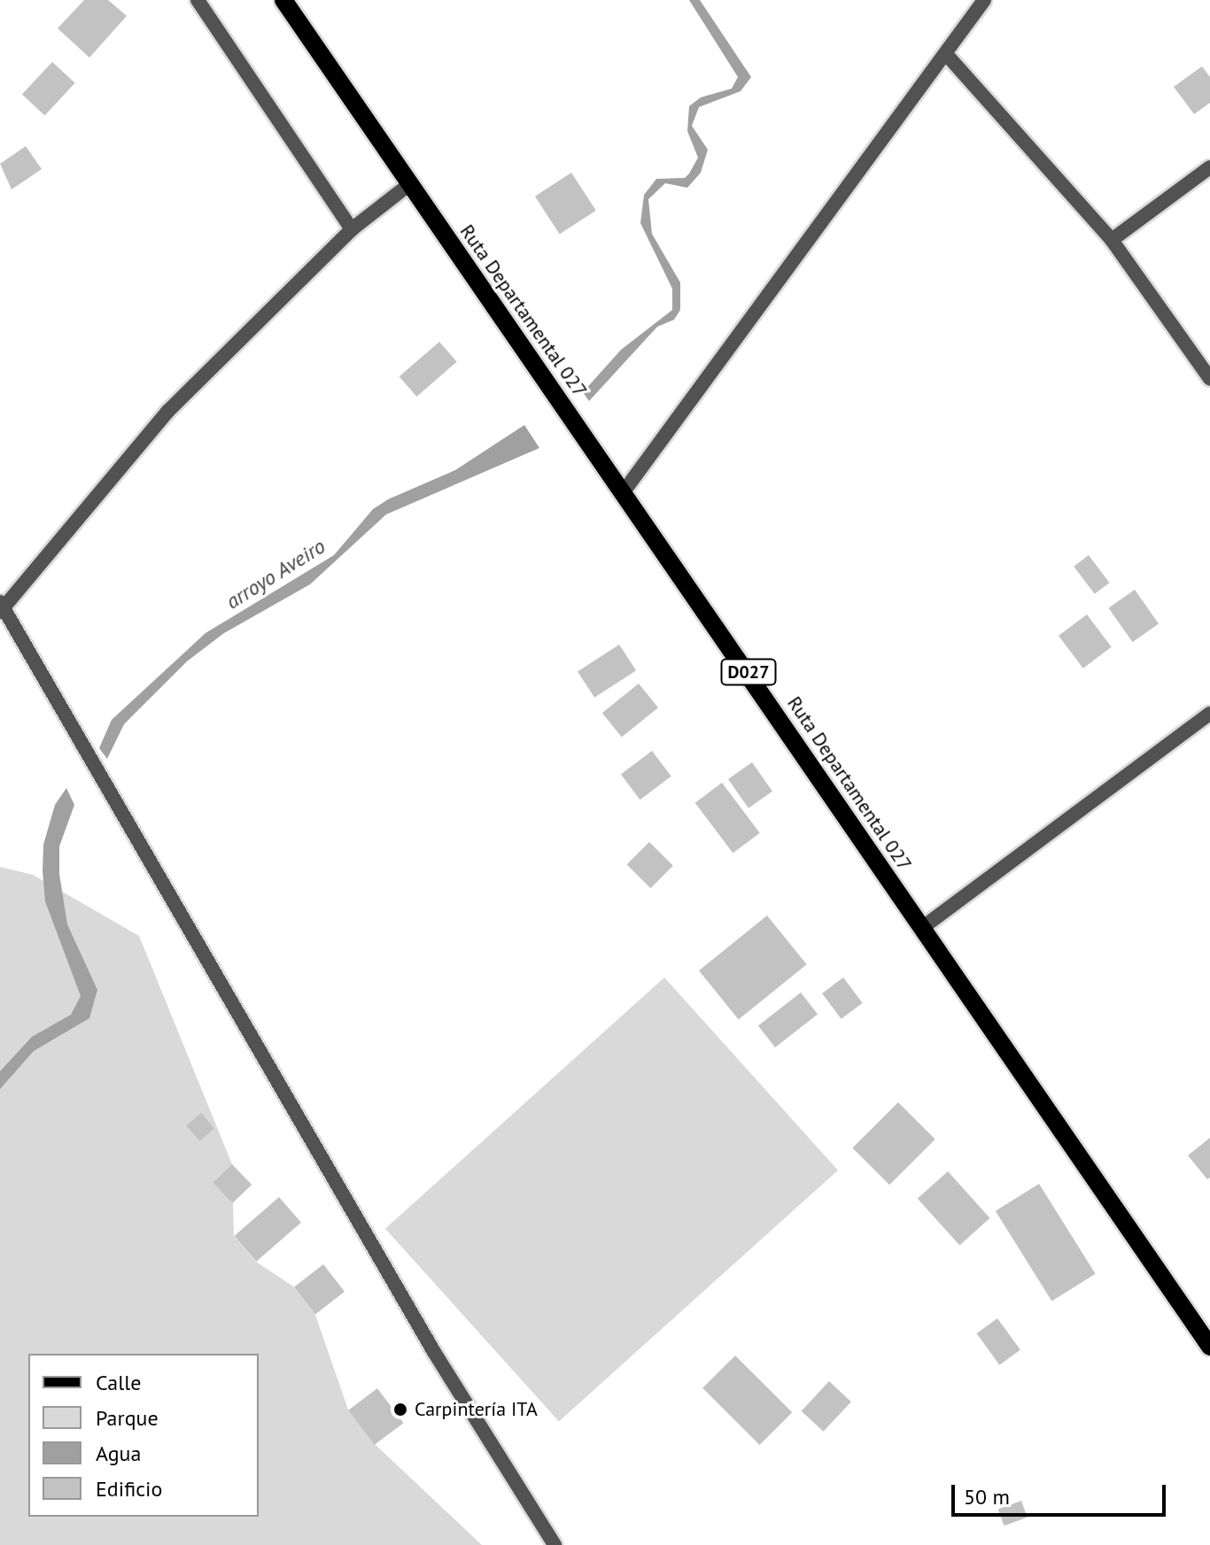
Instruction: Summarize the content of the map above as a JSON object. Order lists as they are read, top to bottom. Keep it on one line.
{"streets":{"main road":["Ruta Departamental 027","D027"]},"water":["arroyo Aveiro"],"places":["Carpintería ITA"],"legend":["Calle","Parque","Agua","Edificio"],"scale_bar":"50 m"}
